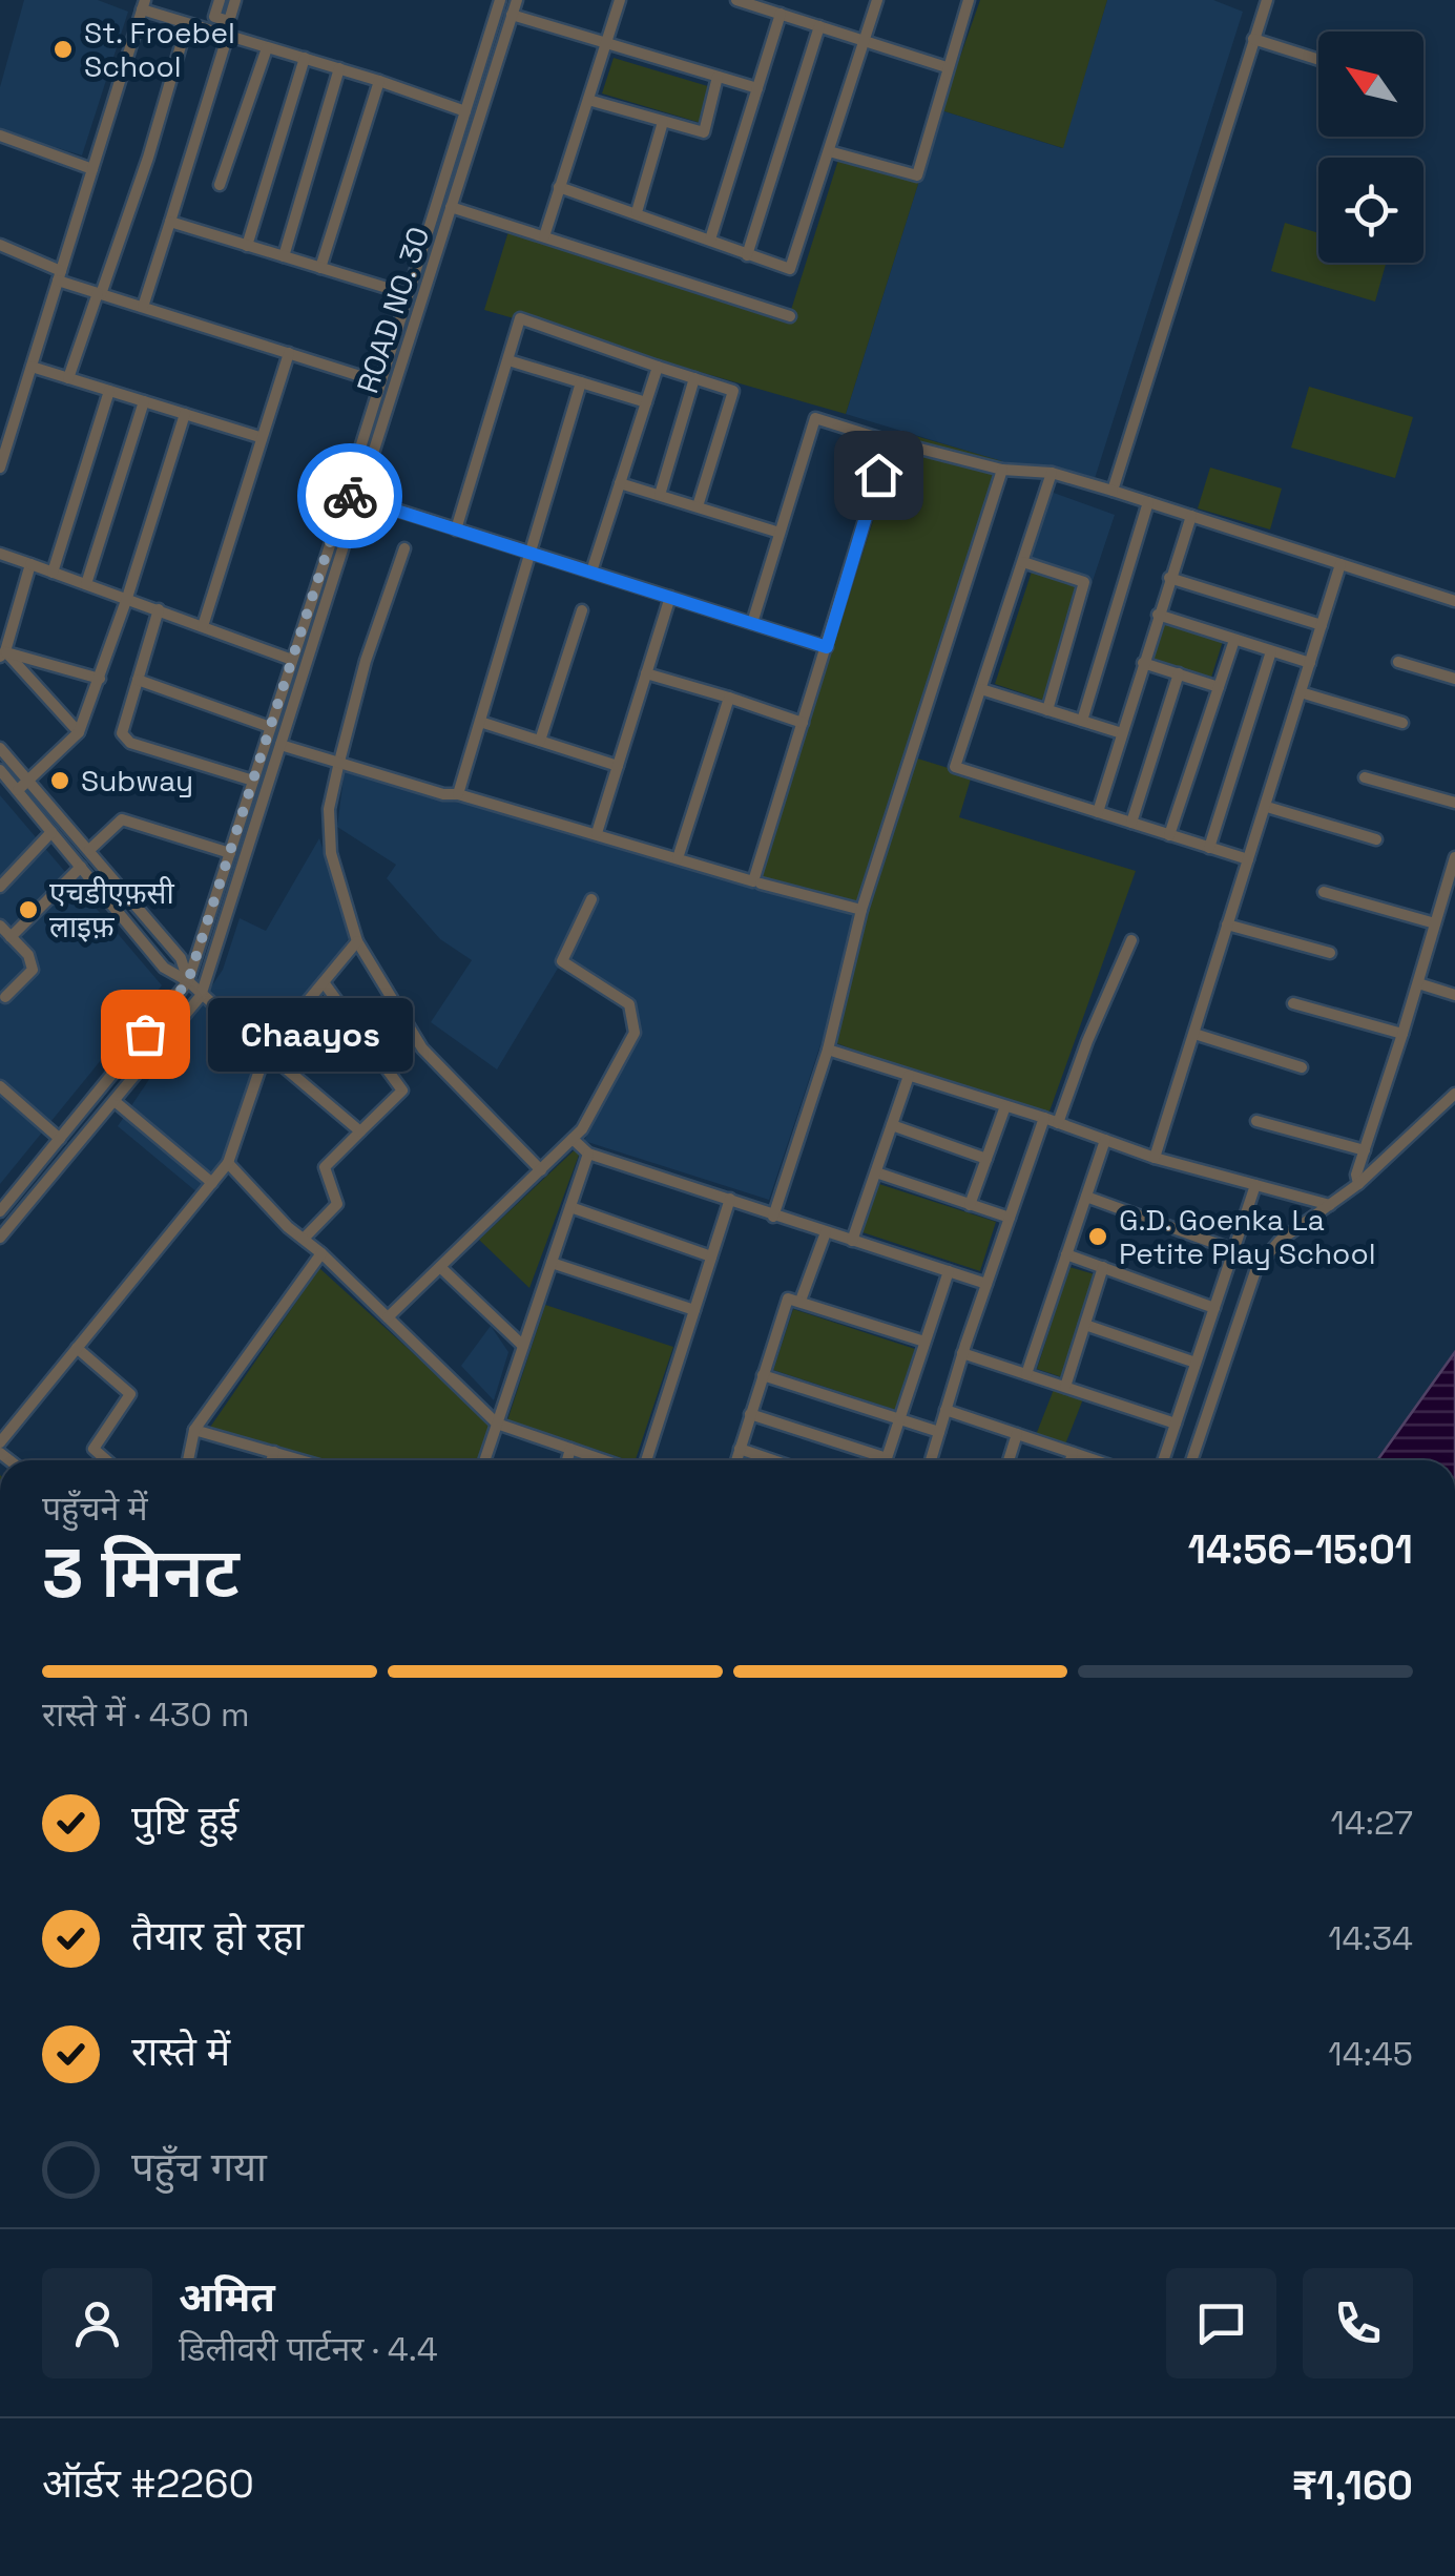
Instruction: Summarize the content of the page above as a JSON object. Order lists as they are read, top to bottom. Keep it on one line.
{"streets":{"street":["ROAD NO. 30"]},"places":["St. Froebel School","Subway","एचडीएफ़सी लाइफ़","Chaayos","G.D. Goenka La Petite Play School"],"north":"top left","page":{"bubble":"Chaayos","heading":["3 मिनट","पहुँचने में","14:56–15:01"],"panel":["अमित","डिलीवरी पार्टनर · 4.4","ऑर्डर #2260","₹1,160"],"bar":"रास्ते में · 430 m","list":[["पुष्टि हुई","14:27"],["तैयार हो रहा","14:34"],["रास्ते में","14:45"],"पहुँच गया"]}}
